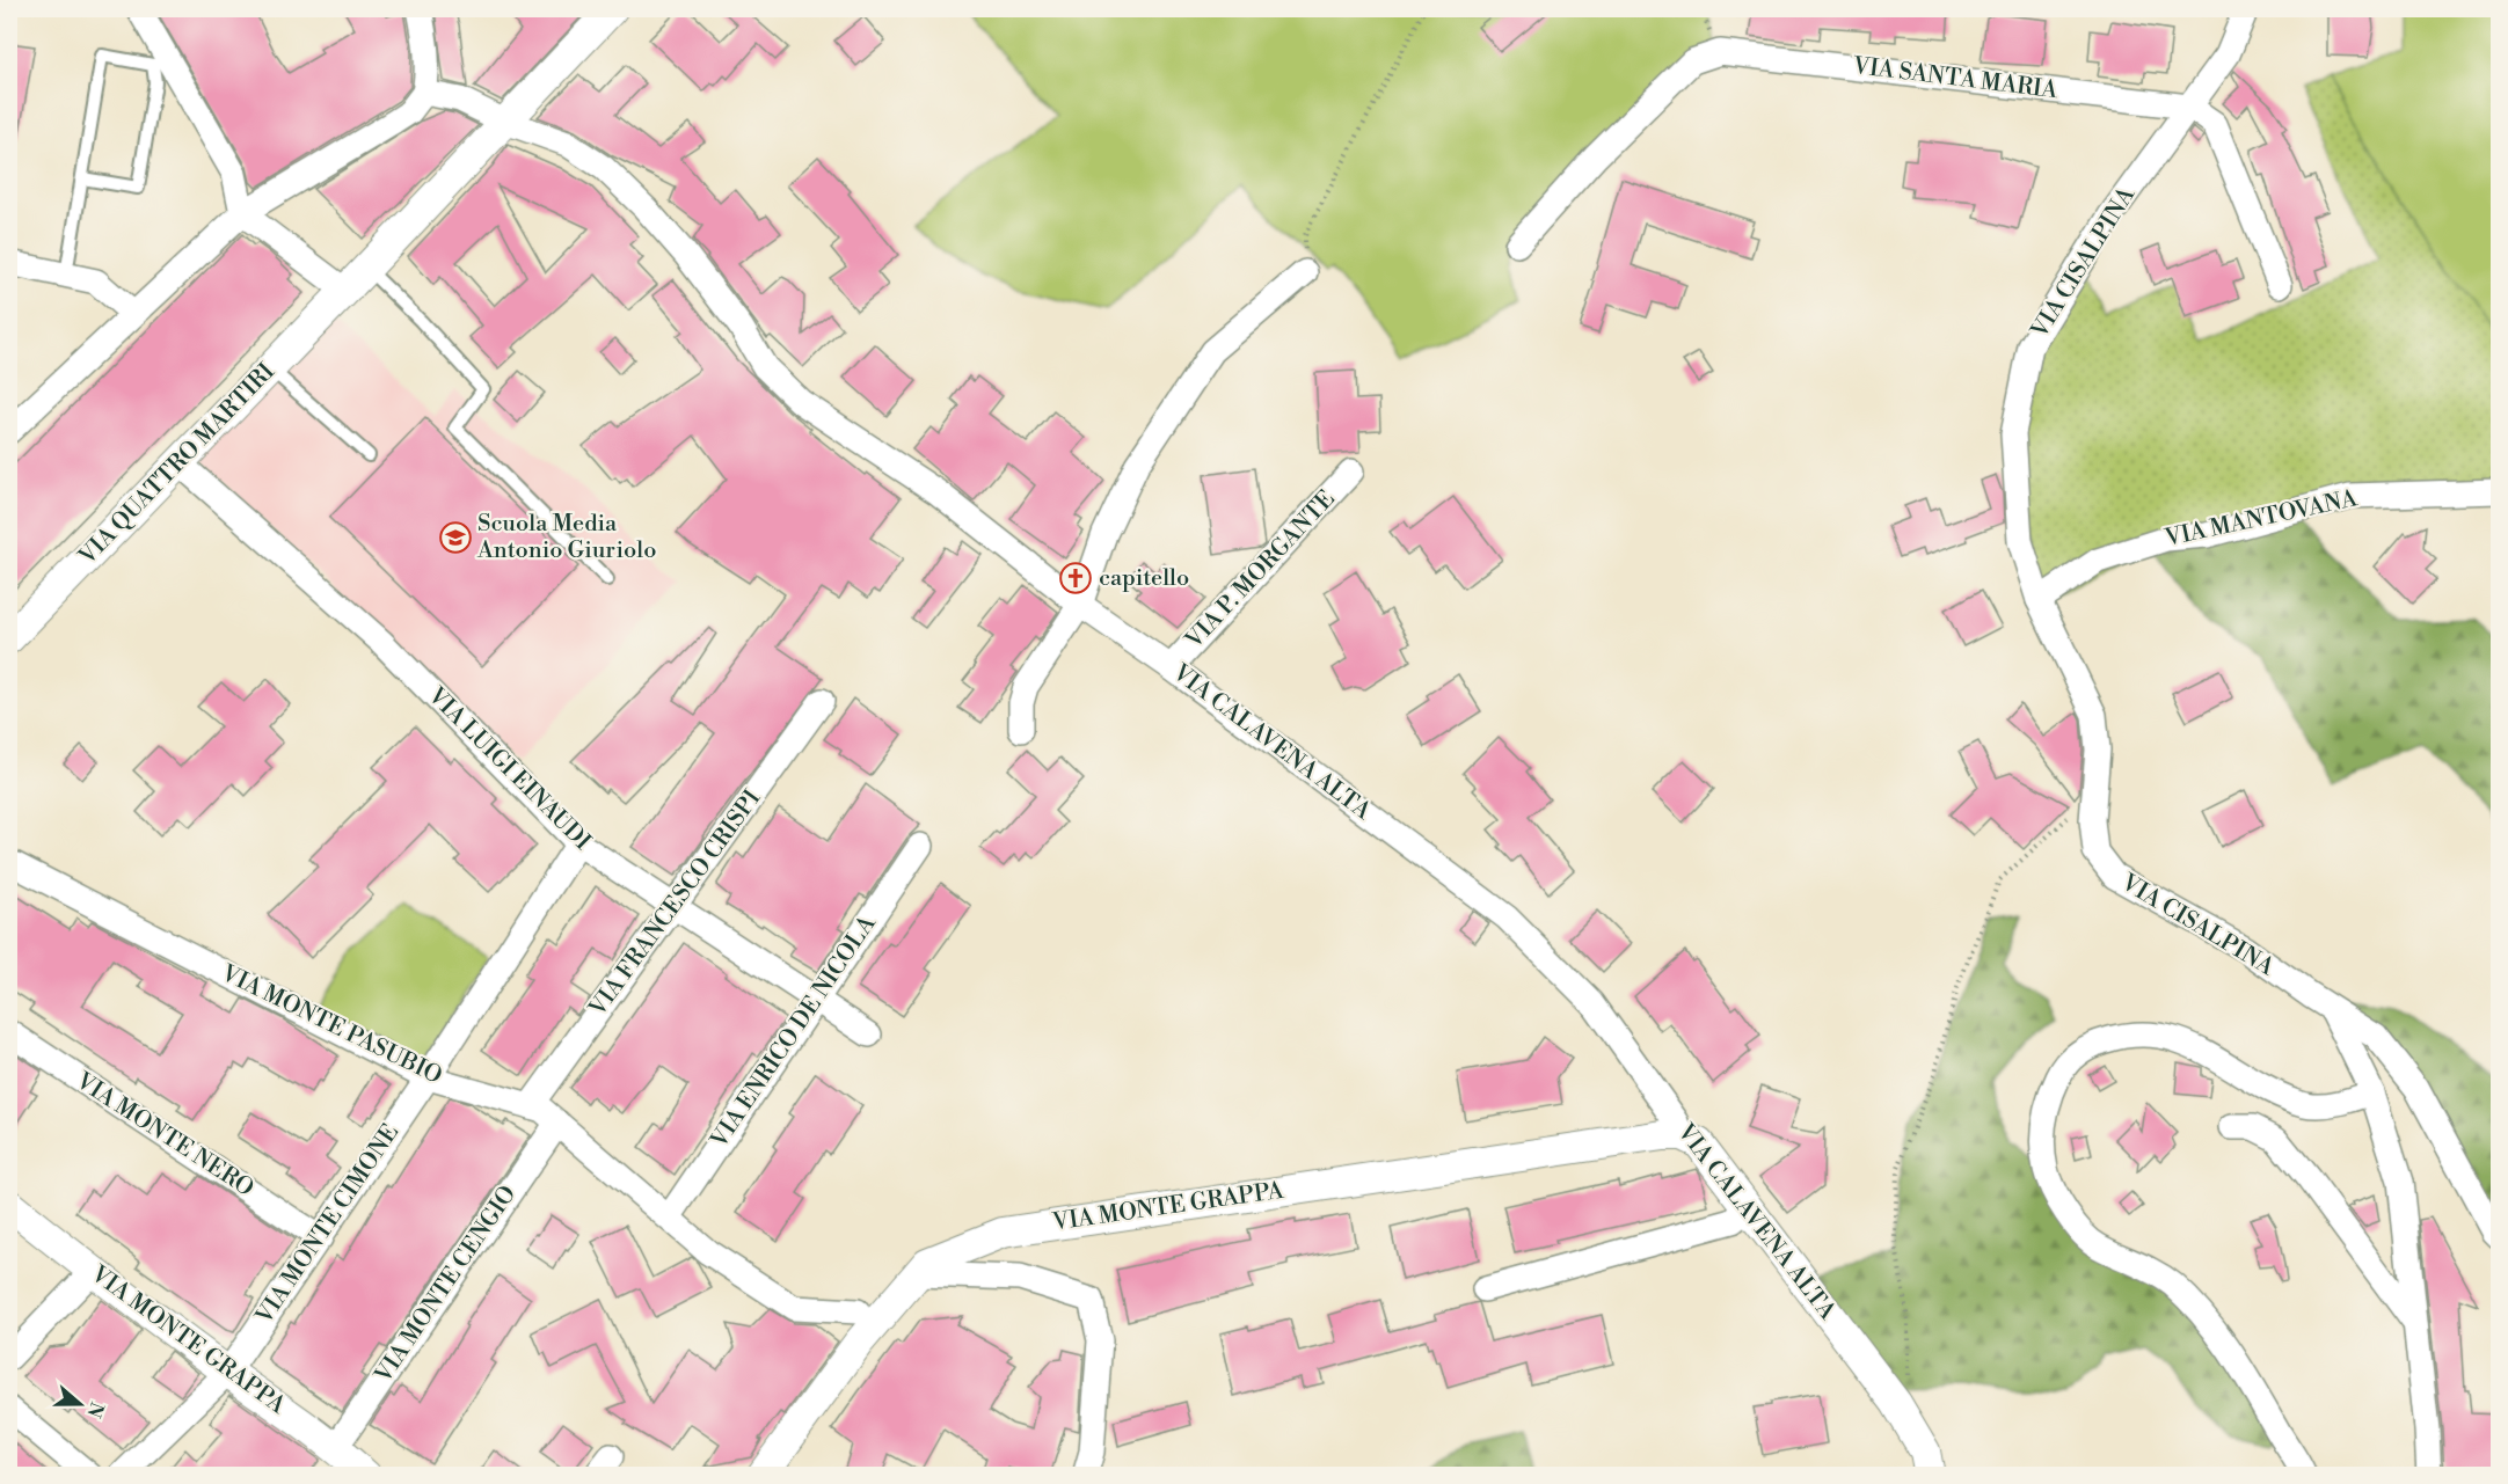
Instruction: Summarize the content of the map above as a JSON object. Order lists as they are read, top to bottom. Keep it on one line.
{"streets":{"street":["VIA SANTA MARIA","VIA CISALPINA","VIA QUATTRO MARTIRI","VIA MANTOVANA","VIA P. MORGANTE","VIA CALAVENA ALTA","VIA LUIGI EINAUDI","VIA FRANCESCO CRISPI","VIA MONTE PASUBIO","VIA ENRICO DE NICOLA","VIA MONTE NERO","VIA MONTE GRAPPA","VIA MONTE CIMONE","VIA MONTE CENGIO"]},"crossings":[["VIA SANTA MARIA","VIA CISALPINA"],["VIA CISALPINA","VIA MANTOVANA"],["VIA QUATTRO MARTIRI","VIA CALAVENA ALTA"],["VIA QUATTRO MARTIRI","VIA LUIGI EINAUDI"],["VIA P. MORGANTE","VIA CALAVENA ALTA"],["VIA CALAVENA ALTA","VIA MONTE GRAPPA"],["VIA LUIGI EINAUDI","VIA FRANCESCO CRISPI"],["VIA LUIGI EINAUDI","VIA ENRICO DE NICOLA"],["VIA LUIGI EINAUDI","VIA MONTE CIMONE"],["VIA FRANCESCO CRISPI","VIA MONTE PASUBIO"],["VIA MONTE PASUBIO","VIA ENRICO DE NICOLA"],["VIA MONTE PASUBIO","VIA MONTE CIMONE"],["VIA MONTE PASUBIO","VIA MONTE CENGIO"],["VIA MONTE NERO","VIA MONTE CIMONE"],["VIA MONTE GRAPPA","VIA MONTE CIMONE"],["VIA MONTE GRAPPA","VIA MONTE CENGIO"]],"places":{"school or university":["Scuola Media Antonio Giuriolo"],"church":["capitello"]},"north":"right"}
